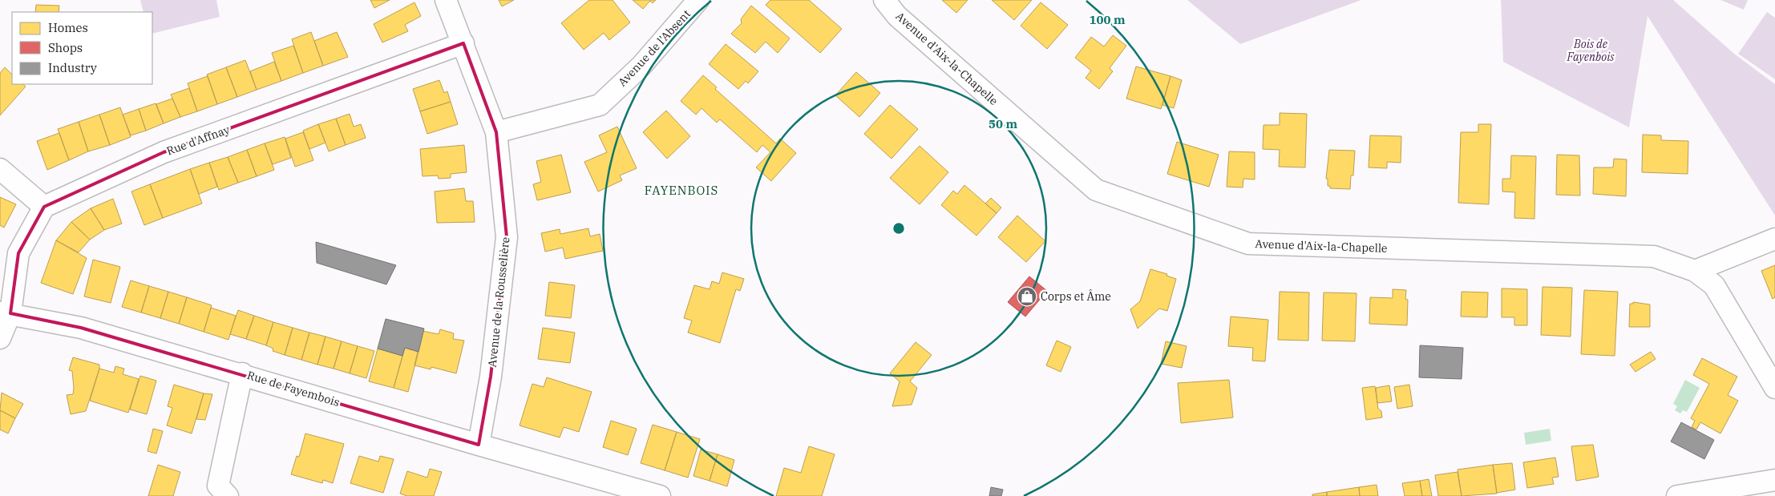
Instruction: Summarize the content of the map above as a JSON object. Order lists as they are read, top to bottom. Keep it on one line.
{"streets":{"street":["Avenue de l'Absent","Avenue d'Aix-la-Chapelle","Rue d'Affnay","Avenue de la Rousselière","Rue de Fayembois"]},"crossings":[["Avenue de l'Absent","Avenue de la Rousselière"],["Rue d'Affnay","Avenue de la Rousselière"],["Avenue de la Rousselière","Rue de Fayembois"]],"districts":["FAYENBOIS"],"parks":["Bois de Fayenbois"],"places":{"shop":["Corps et Âme"]},"legend":["Homes","Shops","Industry"],"rings":["100 m","50 m"]}
